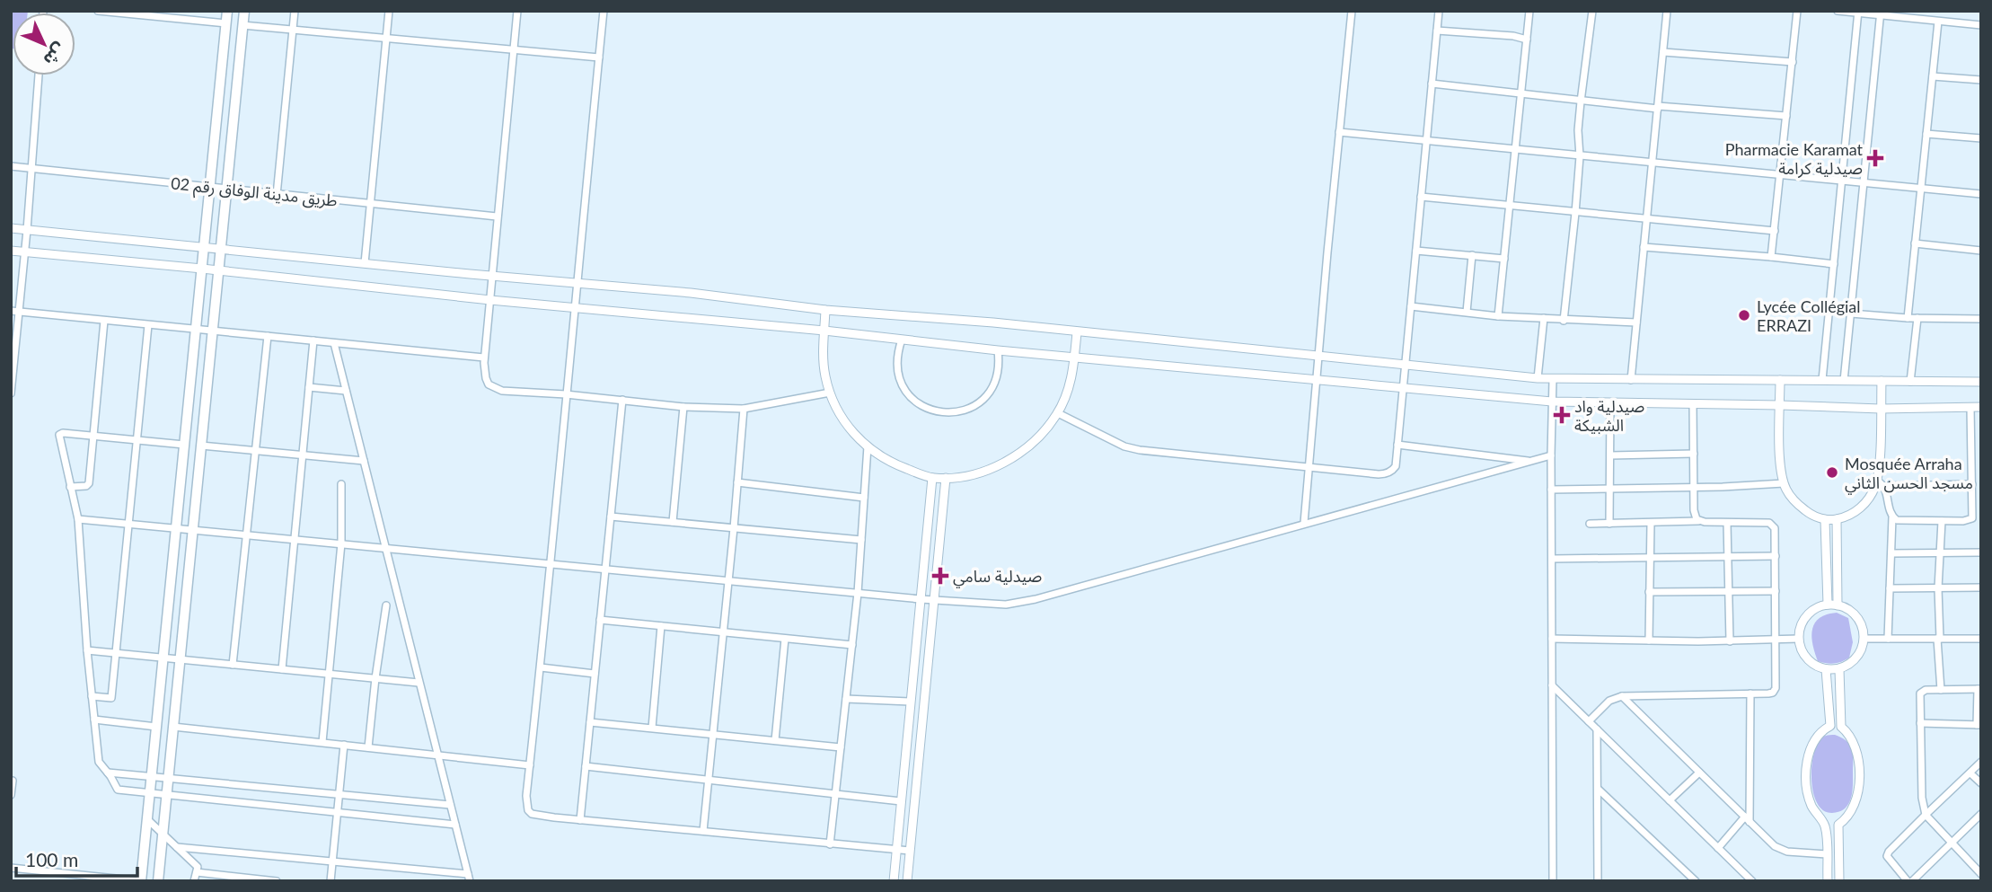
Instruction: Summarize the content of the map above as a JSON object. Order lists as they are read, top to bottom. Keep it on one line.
{"streets":{"street":["طريق مدينة الوفاق رقم 02"]},"places":{"health":["Pharmacie Karamat صيدلية كرامة","صيدلية واد الشبيكة","صيدلية سامي"],"other":["Lycée Collégial ERRAZI","Mosquée Arraha مسجد الحسن الثاني"]},"scale_bar":"100 m","north":"bottom right"}
